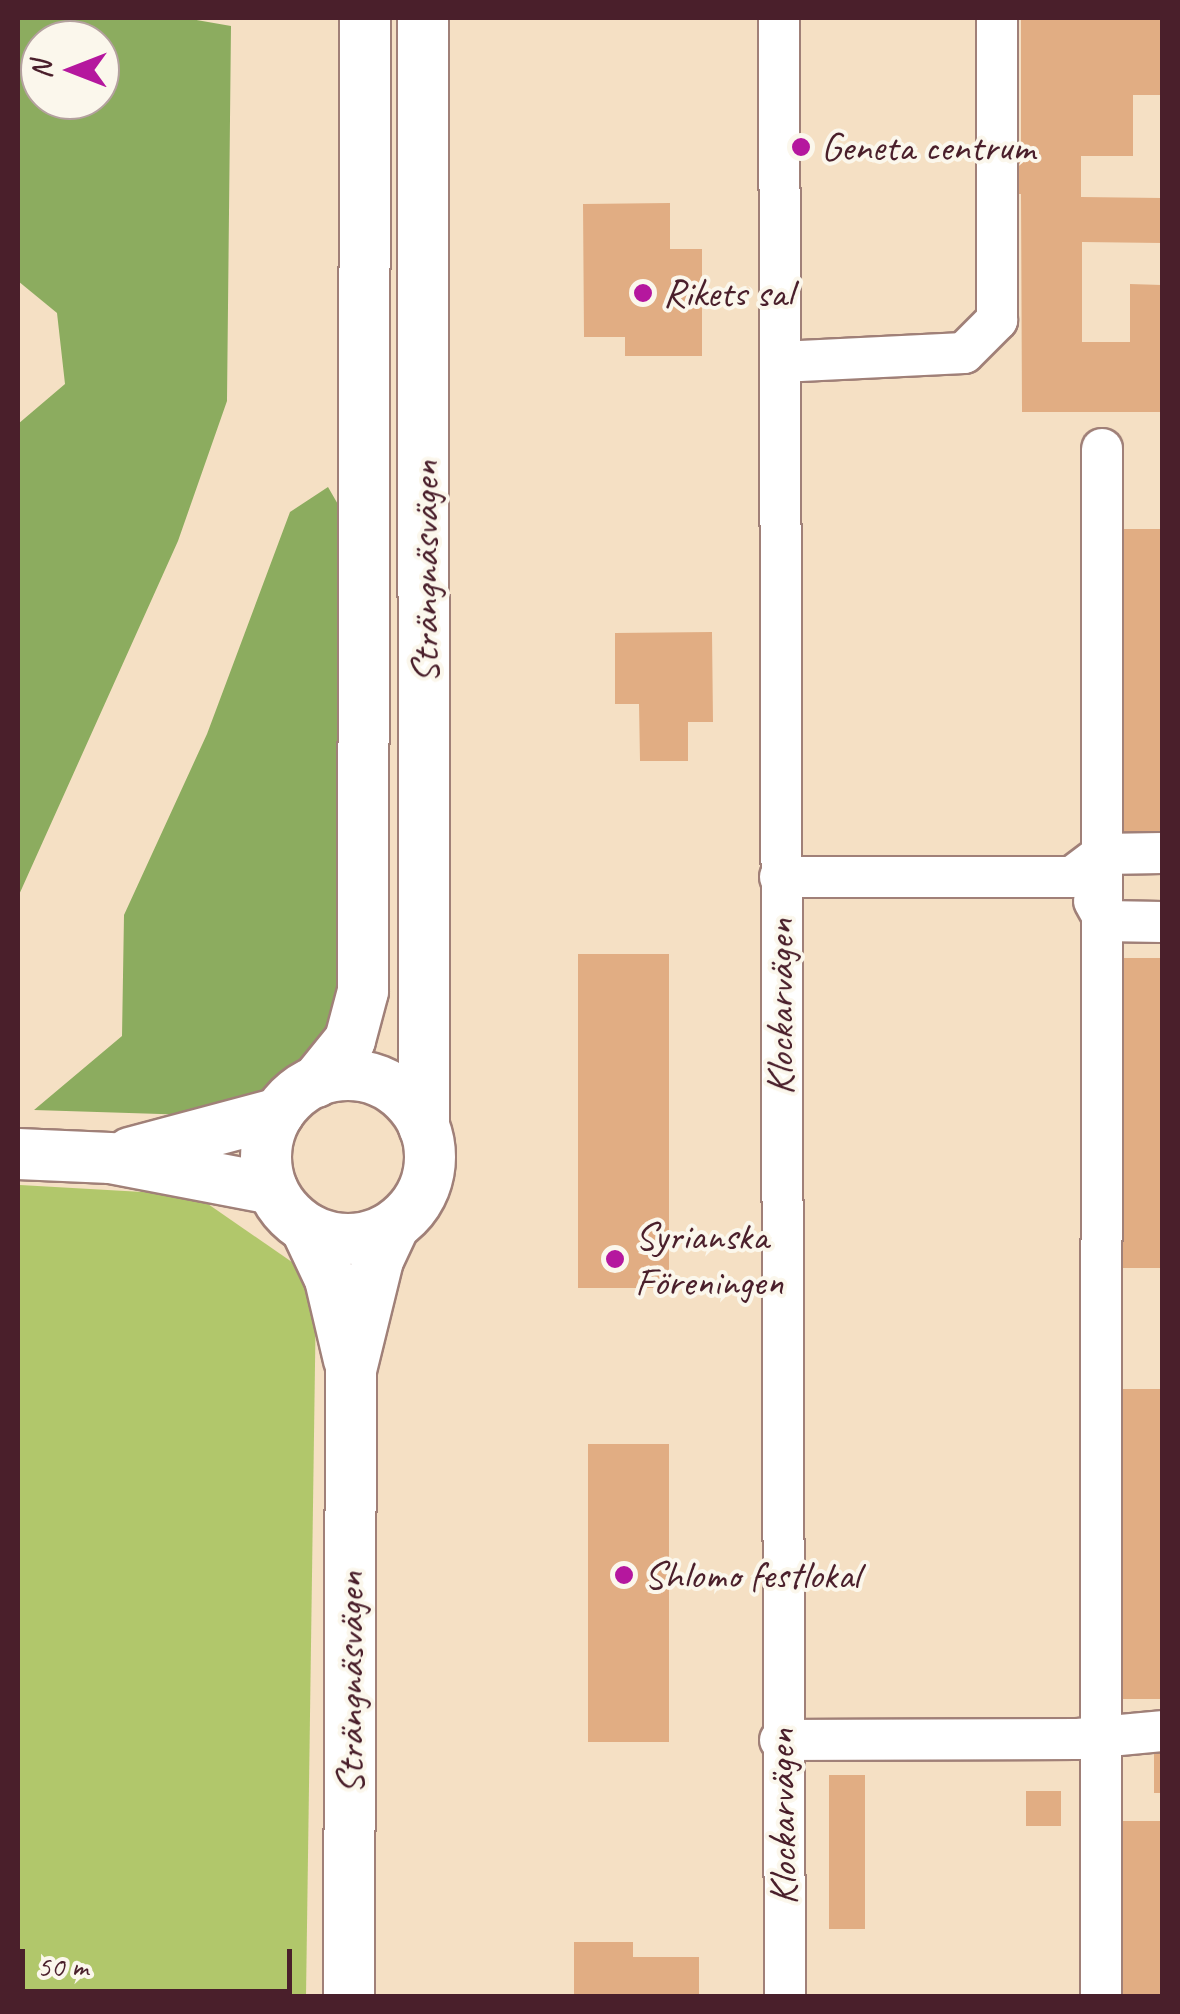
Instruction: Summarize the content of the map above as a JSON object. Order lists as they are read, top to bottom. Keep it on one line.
{"streets":{"main road":["Strängnäsvägen"],"street":["Klockarvägen"]},"places":["Geneta centrum","Rikets sal","Syrianska Föreningen","Shlomo festlokal"],"scale_bar":"50 m","north":"left"}
